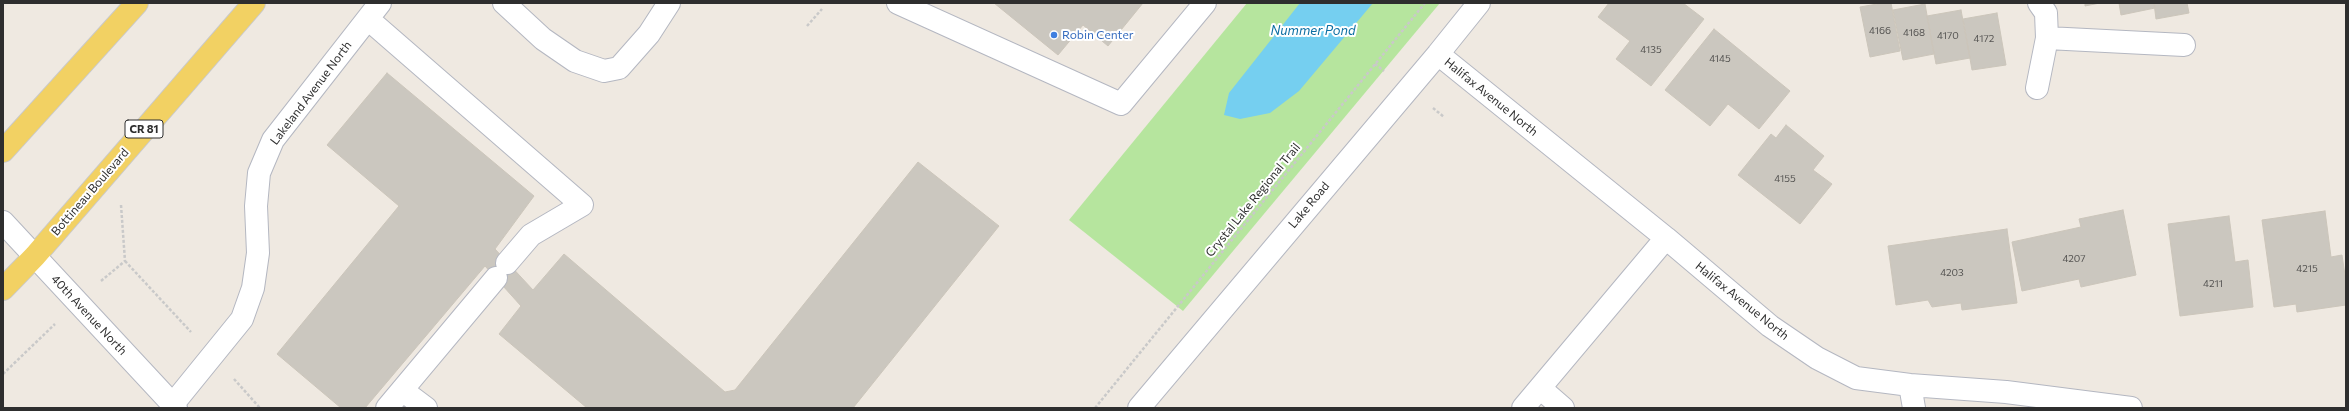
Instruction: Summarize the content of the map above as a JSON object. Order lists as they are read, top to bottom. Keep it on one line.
{"streets":{"main road":["CR 81","Bottineau Boulevard"],"street":["Lakeland Avenue North","Halifax Avenue North","Lake Road","40th Avenue North"],"path":["Crystal Lake Regional Trail"]},"crossings":[["Lakeland Avenue North","40th Avenue North"],["Halifax Avenue North","Lake Road"],["Bottineau Boulevard","40th Avenue North"]],"water":["Nummer Pond"],"places":["Robin Center"],"house_numbers":["4166","4168","4170","4172","4135","4145","4155","4207","4215","4203","4211"]}
